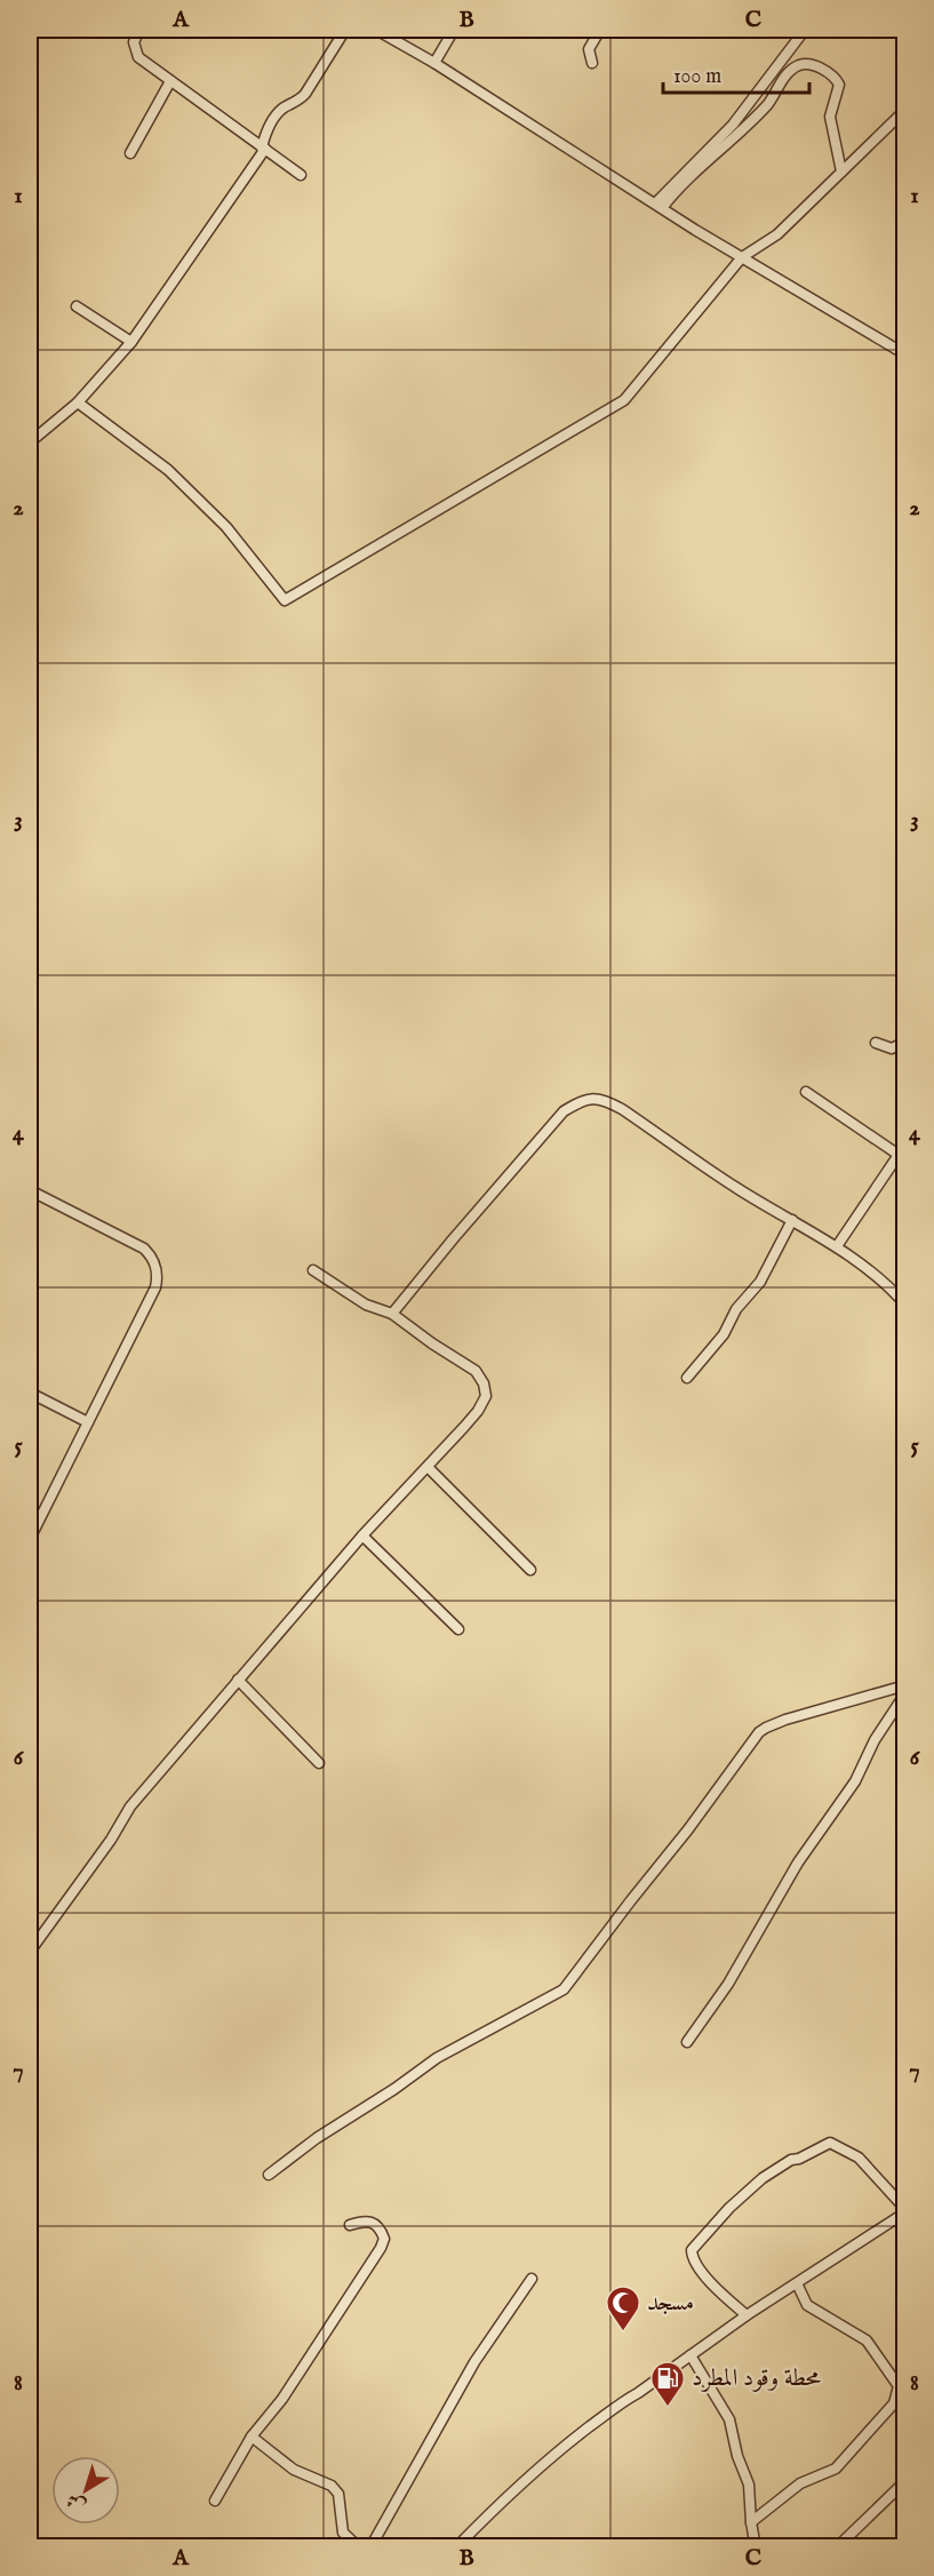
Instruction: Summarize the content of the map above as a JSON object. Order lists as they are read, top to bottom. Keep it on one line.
{"places":{"mosque":["مسجد"],"fuel station":["محطة وقود المطرد"]},"scale_bar":"100 m","north":"bottom left","grid":{"columns":["A","B","C"],"rows":["1","2","3","4","5","6","7","8"]}}
